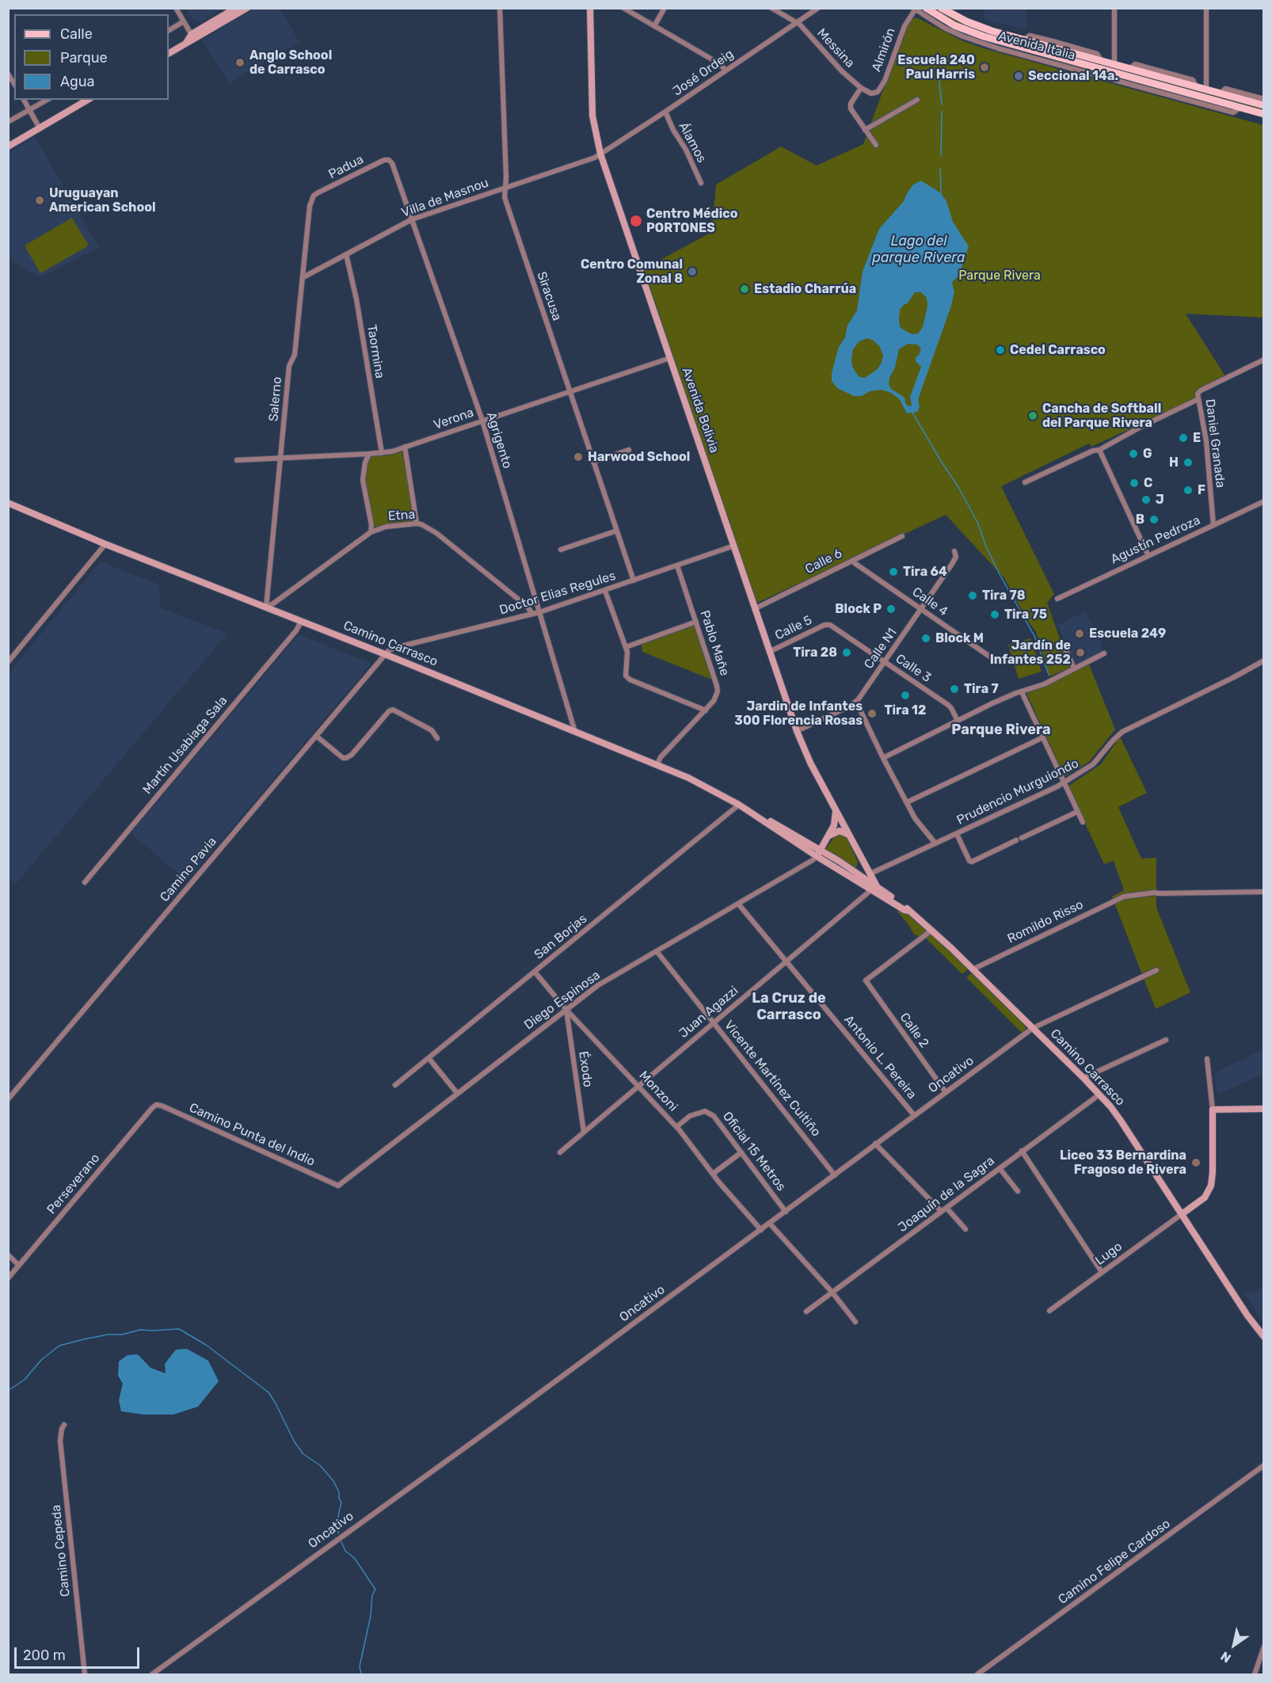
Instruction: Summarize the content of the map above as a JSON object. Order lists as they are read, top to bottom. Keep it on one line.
{"streets":{"main road":["Avenida Italia","Avenida Bolivia","Camino Carrasco"],"street":["Messina","Almirón","José Ordeig","Álamos","Padua","Villa de Masnou","Siracusa","Taormina","Salerno","Verona","Agrigento","Daniel Granada","Etna","Agustín Pedroza","Calle 6","Doctor Elias Regules","Calle 4","Calle 5","Pablo Mañe","Calle N1","Calle 3","Martín Usabiaga Sala","Prudencio Murguiondo","Camino Pavia","Romildo Risso","San Borjas","Diego Espinosa","Juan Agazzi","Calle 2","Antonio L. Pereira","Éxodo","Oncativo","Vicente Martínez Cuitiño","Monzoni","Camino Punta del Indio","Oficial 15 Metros","Perseverano","Joaquín de la Sagra","Lugo","Camino Cepeda","Camino Felipe Cardoso"]},"crossings":[["Avenida Italia","Almirón"],["Messina","Almirón"],["Messina","José Ordeig"],["José Ordeig","Álamos"],["José Ordeig","Villa de Masnou"],["José Ordeig","Avenida Bolivia"],["Padua","Salerno"],["Padua","Agrigento"],["Villa de Masnou","Siracusa"],["Villa de Masnou","Taormina"],["Villa de Masnou","Salerno"],["Villa de Masnou","Avenida Bolivia"],["Villa de Masnou","Agrigento"],["Siracusa","Verona"],["Siracusa","Doctor Elias Regules"],["Taormina","Verona"],["Salerno","Verona"],["Salerno","Etna"],["Salerno","Camino Carrasco"],["Avenida Bolivia","Verona"],["Avenida Bolivia","Calle 6"],["Avenida Bolivia","Doctor Elias Regules"],["Avenida Bolivia","Calle 5"],["Avenida Bolivia","Camino Carrasco"],["Avenida Bolivia","Calle N1"],["Avenida Bolivia","Prudencio Murguiondo"],["Avenida Bolivia","Juan Agazzi"],["Verona","Agrigento"],["Agrigento","Doctor Elias Regules"],["Agrigento","Camino Carrasco"],["Daniel Granada","Agustín Pedroza"],["Etna","Doctor Elias Regules"],["Etna","Camino Carrasco"],["Doctor Elias Regules","Pablo Mañe"],["Doctor Elias Regules","Camino Carrasco"],["Doctor Elias Regules","Camino Pavia"],["Calle 4","Calle N1"],["Calle 5","Calle 3"],["Pablo Mañe","Camino Carrasco"],["Camino Carrasco","Martín Usabiaga Sala"],["Camino Carrasco","Camino Pavia"],["Camino Carrasco","Romildo Risso"],["Camino Carrasco","San Borjas"],["Camino Carrasco","Diego Espinosa"],["Camino Carrasco","Juan Agazzi"],["Camino Carrasco","Calle 2"],["Camino Carrasco","Oncativo"],["Camino Carrasco","Joaquín de la Sagra"],["Camino Carrasco","Lugo"],["Calle N1","Calle 3"],["San Borjas","Monzoni"],["Diego Espinosa","Antonio L. Pereira"],["Diego Espinosa","Éxodo"],["Diego Espinosa","Vicente Martínez Cuitiño"],["Diego Espinosa","Monzoni"],["Diego Espinosa","Camino Punta del Indio"],["Juan Agazzi","Antonio L. Pereira"],["Juan Agazzi","Éxodo"],["Juan Agazzi","Vicente Martínez Cuitiño"],["Juan Agazzi","Monzoni"],["Calle 2","Oncativo"],["Antonio L. Pereira","Oncativo"],["Éxodo","Monzoni"],["Oncativo","Vicente Martínez Cuitiño"],["Oncativo","Monzoni"],["Oncativo","Oficial 15 Metros"],["Monzoni","Oficial 15 Metros"],["Camino Punta del Indio","Perseverano"]],"districts":["Parque Rivera","La Cruz de Carrasco"],"water":["Lago del parque Rivera"],"parks":["Parque Rivera"],"places":["Anglo School de Carrasco","Escuela 240 Paul Harris","Seccional 14a.","Uruguayan American School","Centro Médico PORTONES","Centro Comunal Zonal 8","Estadio Charrúa","Cedel Carrasco","Cancha de Softball del Parque Rivera","E","G","Harwood School","H","C","F","J","B","Tira 64","Tira 78","Block P","Tira 75","Escuela 249","Block M","Tira 28","Jardín de Infantes 252","Tira 7","Tira 12","Jardin de Infantes 300 Florencia Rosas","Liceo 33 Bernardina Fragoso de Rivera"],"legend":["Calle","Parque","Agua"],"scale_bar":"200 m","north":"bottom left"}
